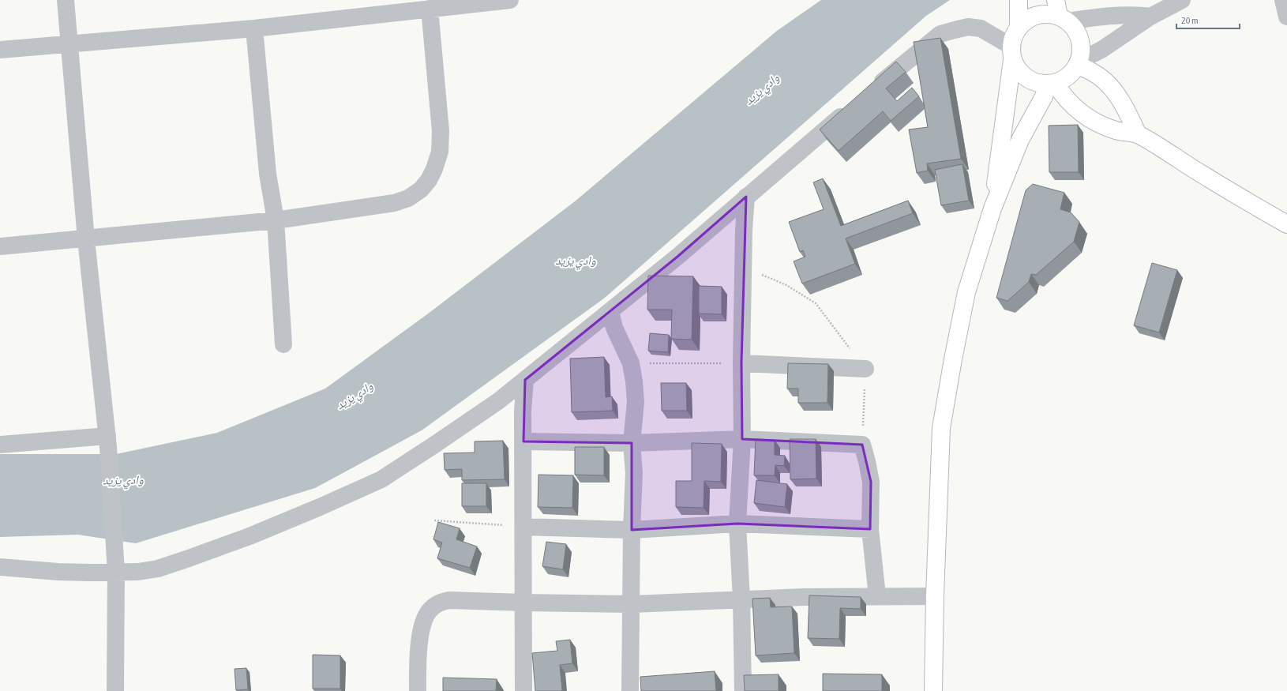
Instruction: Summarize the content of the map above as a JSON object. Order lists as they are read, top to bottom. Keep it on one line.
{"water":["وادي يزيد"],"scale_bar":"20 m"}
